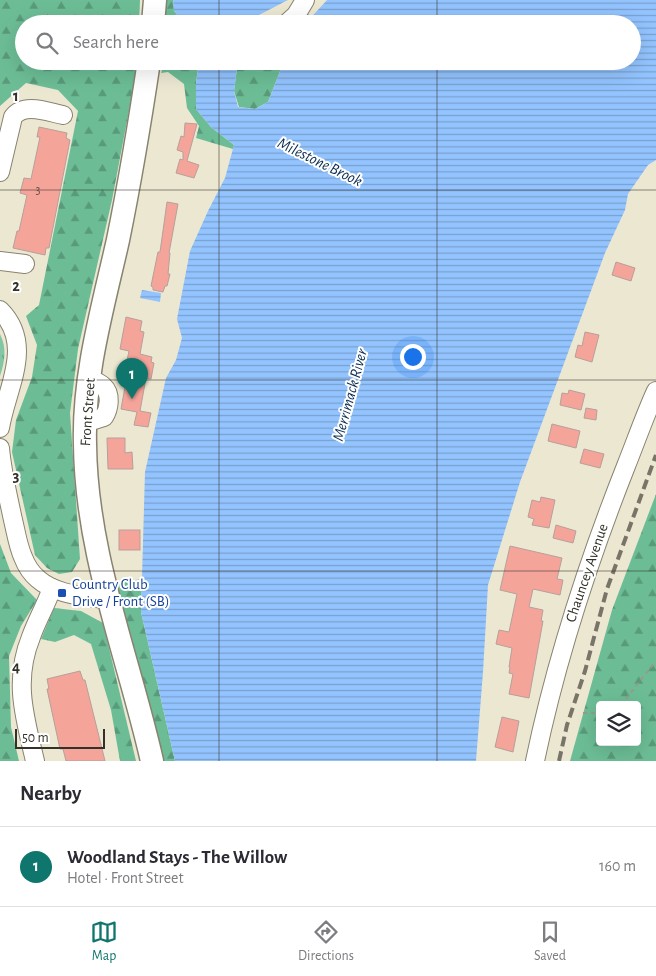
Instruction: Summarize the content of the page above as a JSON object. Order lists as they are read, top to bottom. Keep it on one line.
{"streets":{"main road":["Front Street"],"street":["Chauncey Avenue"]},"water":["Milestone Brook","Merrimack River"],"places":{"transit":["Country Club Drive / Front (SB)"]},"house_numbers":["3"],"scale_bar":"50 m","page":{"search":"Search here","pins":"1","scale":"50 m","heading":"Nearby","list":[{"mark":"1","name":"Woodland Stays - The Willow","note":"Hotel · Front Street","value":"160 m"}],"nav":["Map","Directions","Saved"]},"grid":{"rows":["1","2","3","4"]}}
